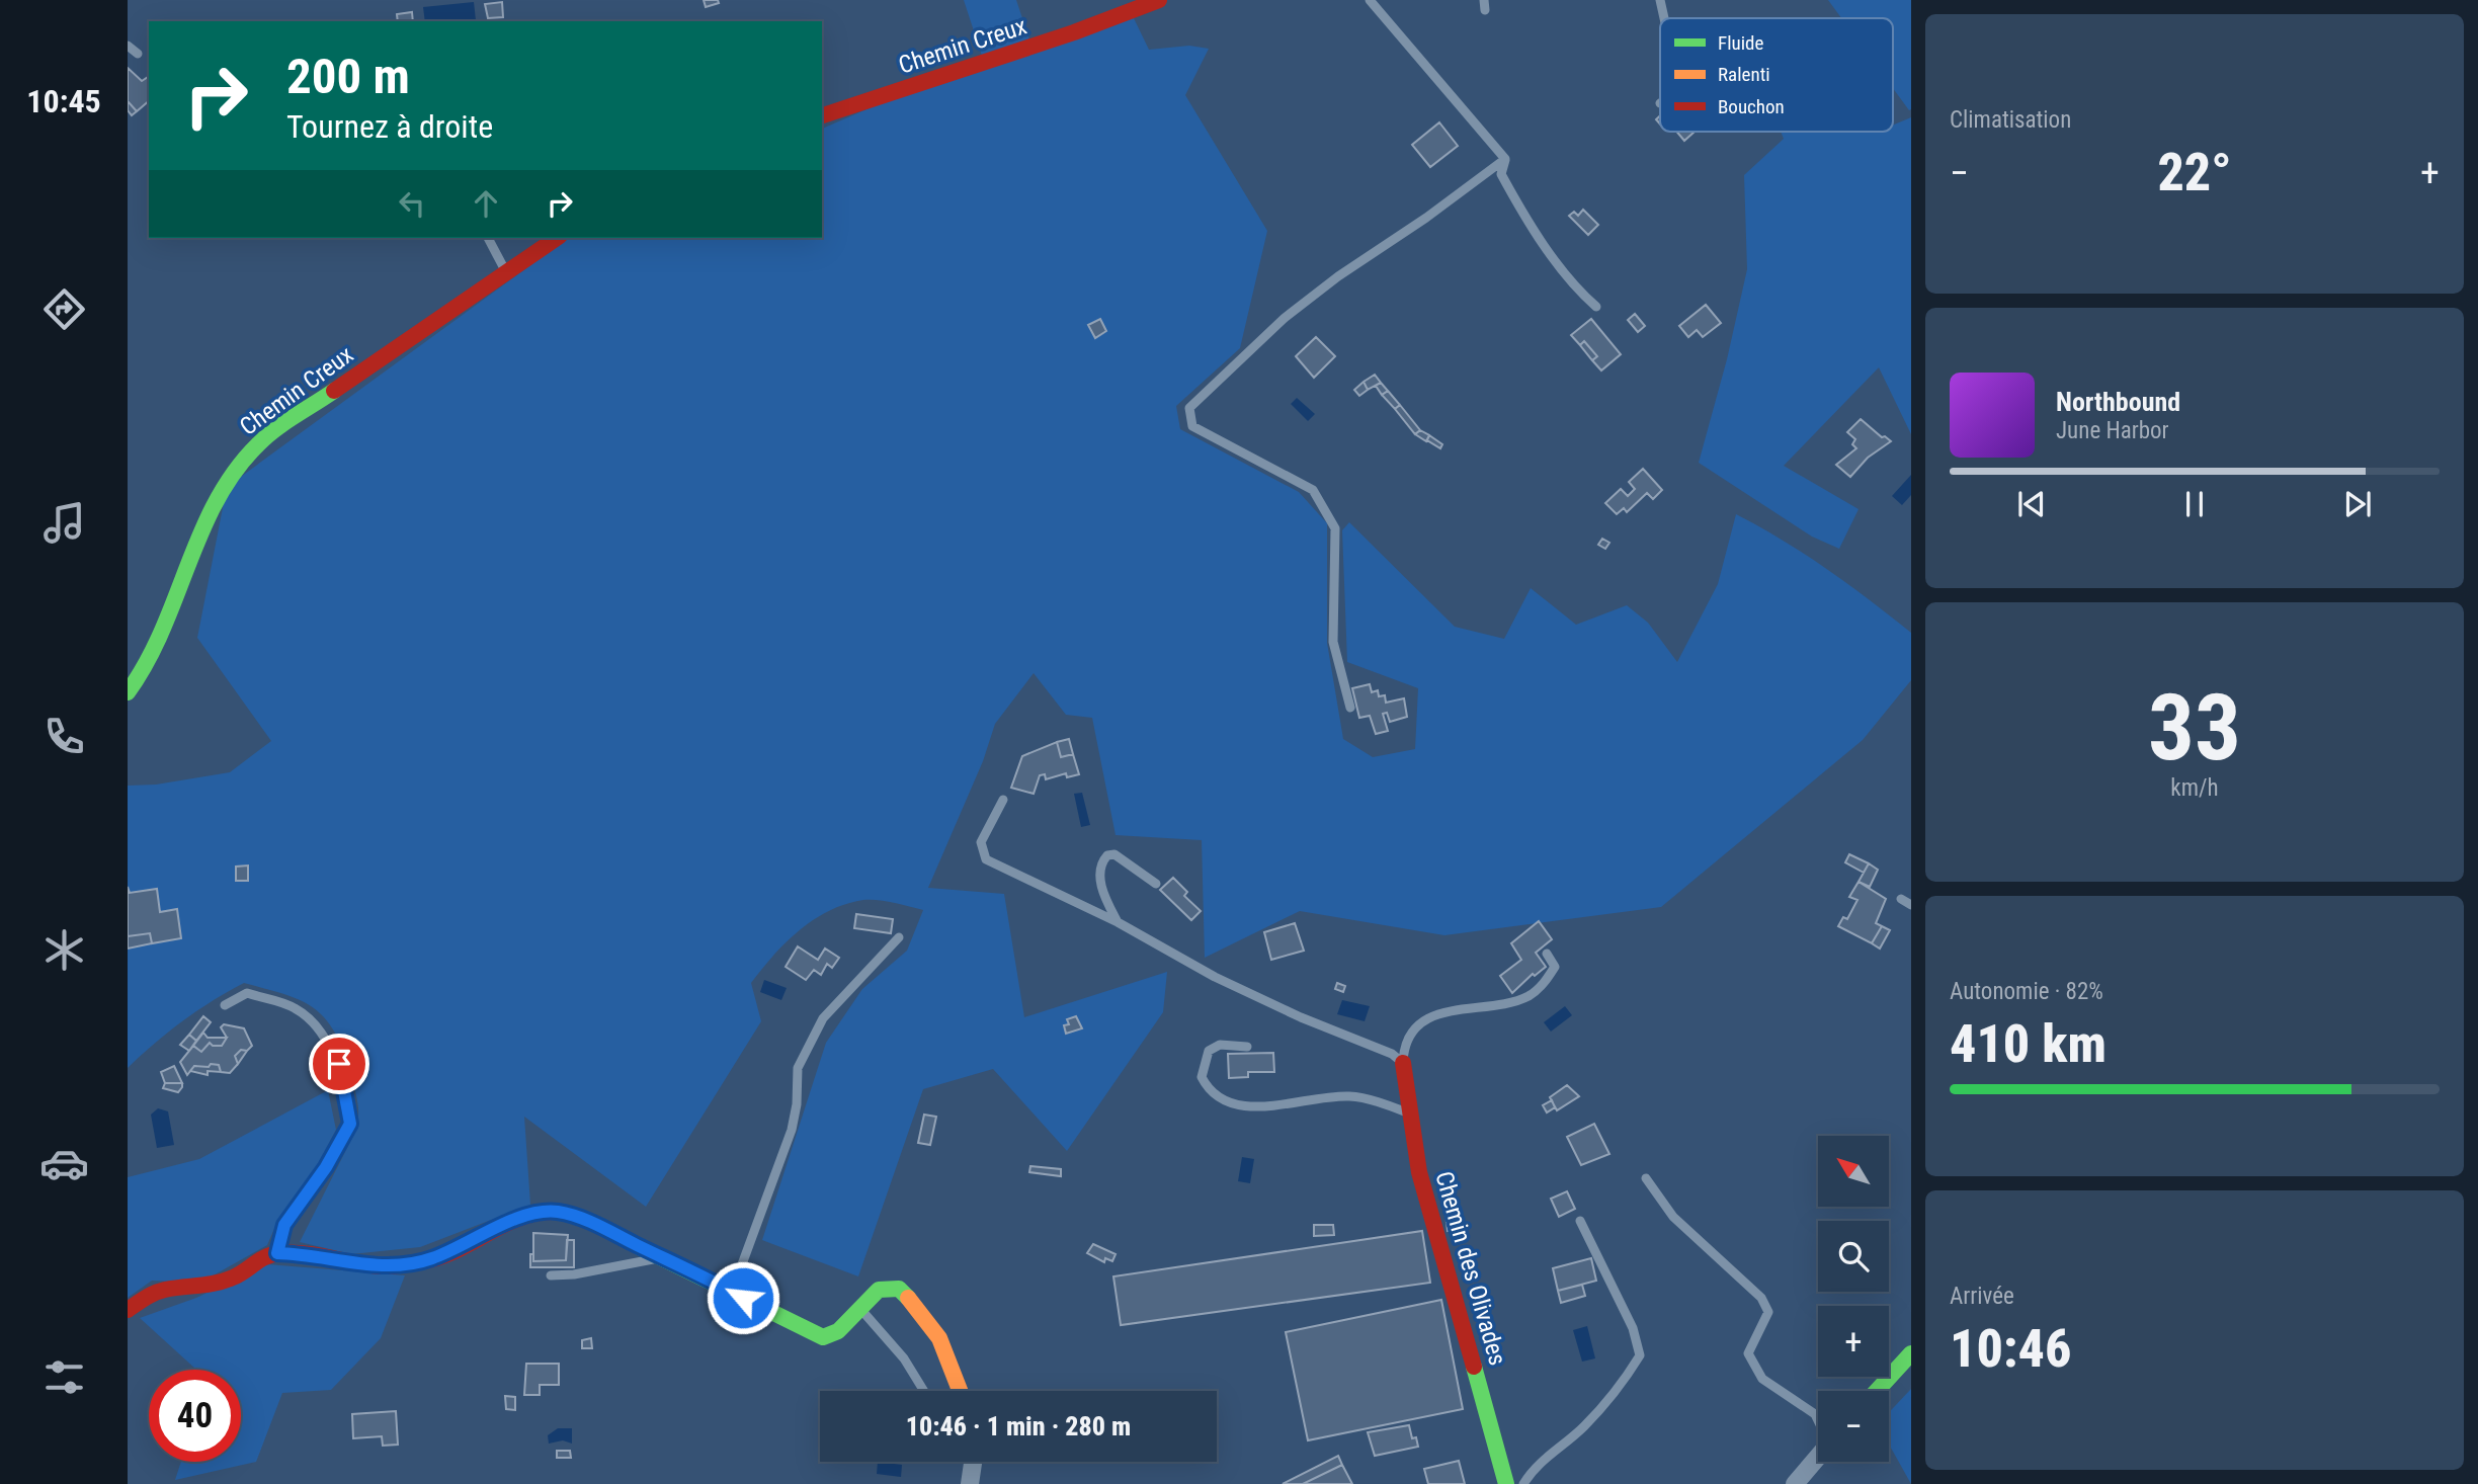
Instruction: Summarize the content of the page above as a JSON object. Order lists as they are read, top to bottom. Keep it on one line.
{"streets":{"street":["Chemin Creux","Chemin des Olivades"]},"legend":["Fluide","Ralenti","Bouchon"],"north":"top left","page":{"tabs":"10:45","tile":["Climatisation",["33","km/h"],["Autonomie · 82%","410 km"],["Arrivée","10:46"]],"turn":["200 m","Tournez à droite"],"heat":["−","22°","+"],"song":["Northbound","June Harbor"],"map_buttons":["+","−"],"limit":"40","trip":"10:46 · 1 min · 280 m"}}
